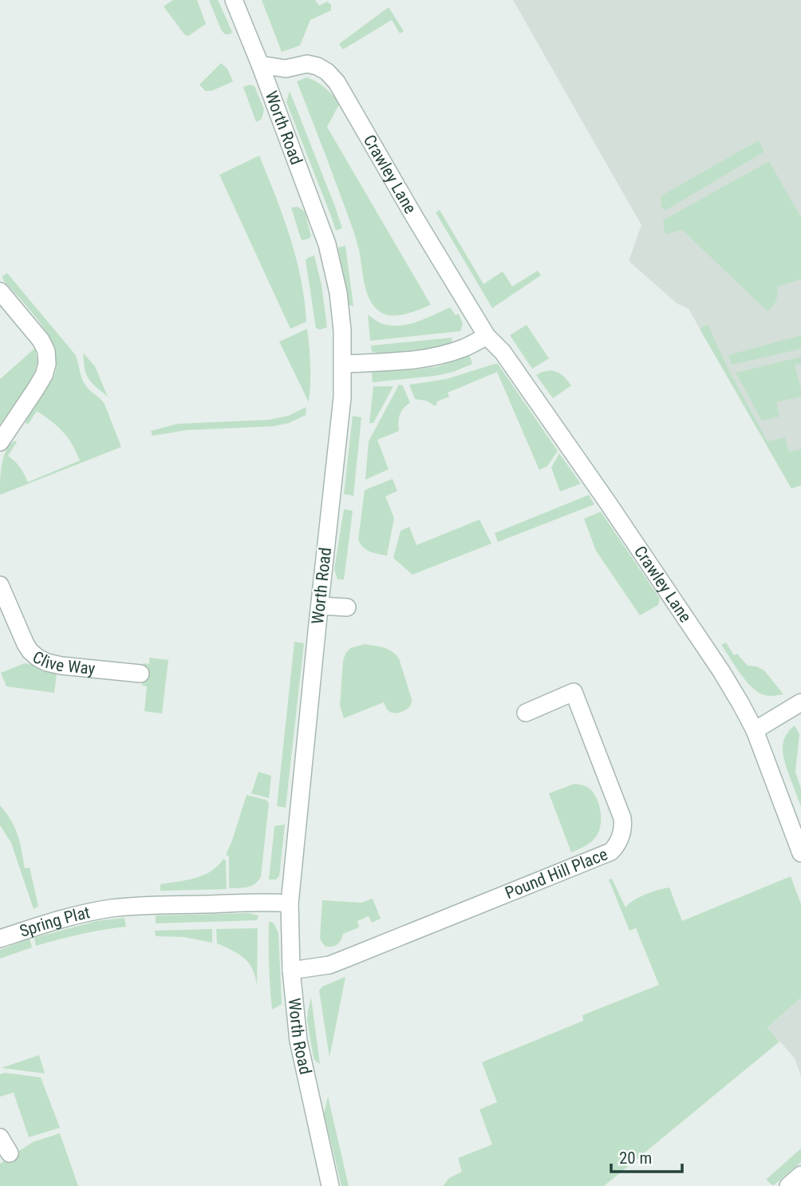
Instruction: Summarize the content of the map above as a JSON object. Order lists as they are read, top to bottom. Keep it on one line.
{"streets":{"street":["Worth Road","Crawley Lane","Clive Way","Pound Hill Place","Spring Plat"]},"crossings":[["Worth Road","Crawley Lane"],["Worth Road","Pound Hill Place"],["Worth Road","Spring Plat"]],"scale_bar":"20 m"}
